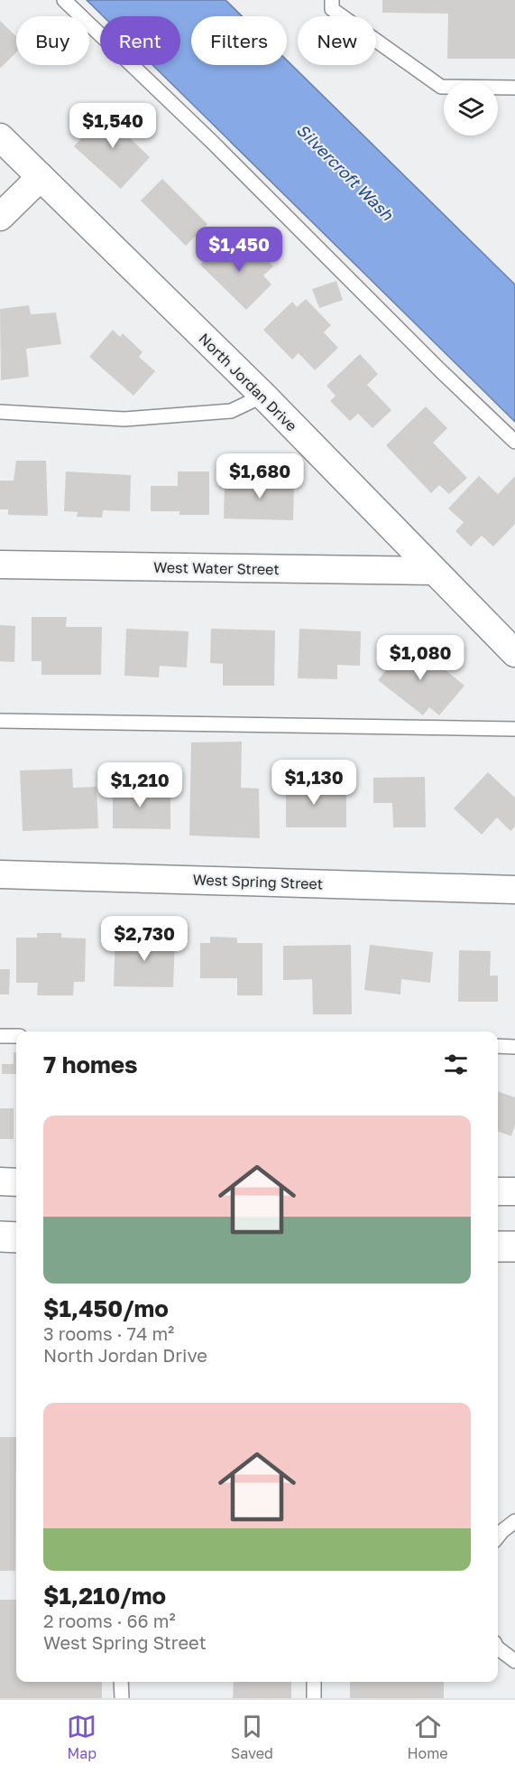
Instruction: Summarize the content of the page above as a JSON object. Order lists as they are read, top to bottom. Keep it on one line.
{"streets":{"street":["North Jordan Drive","West Water Street","West Spring Street"]},"crossings":[["North Jordan Drive","West Water Street"]],"water":["Silvercroft Wash"],"page":{"chip":["Buy","Rent","Filters","New"],"price":["$1,540","$1,450","$1,680","$1,080","$1,130","$1,210","$2,730"],"heading":"7 homes","list":[{"name":"$1,450/mo","note":"3 rooms · 74 m² · North Jordan Drive"},{"name":"$1,210/mo","note":"2 rooms · 66 m² · West Spring Street"}],"tabs":["Map","Saved","Home"]}}
